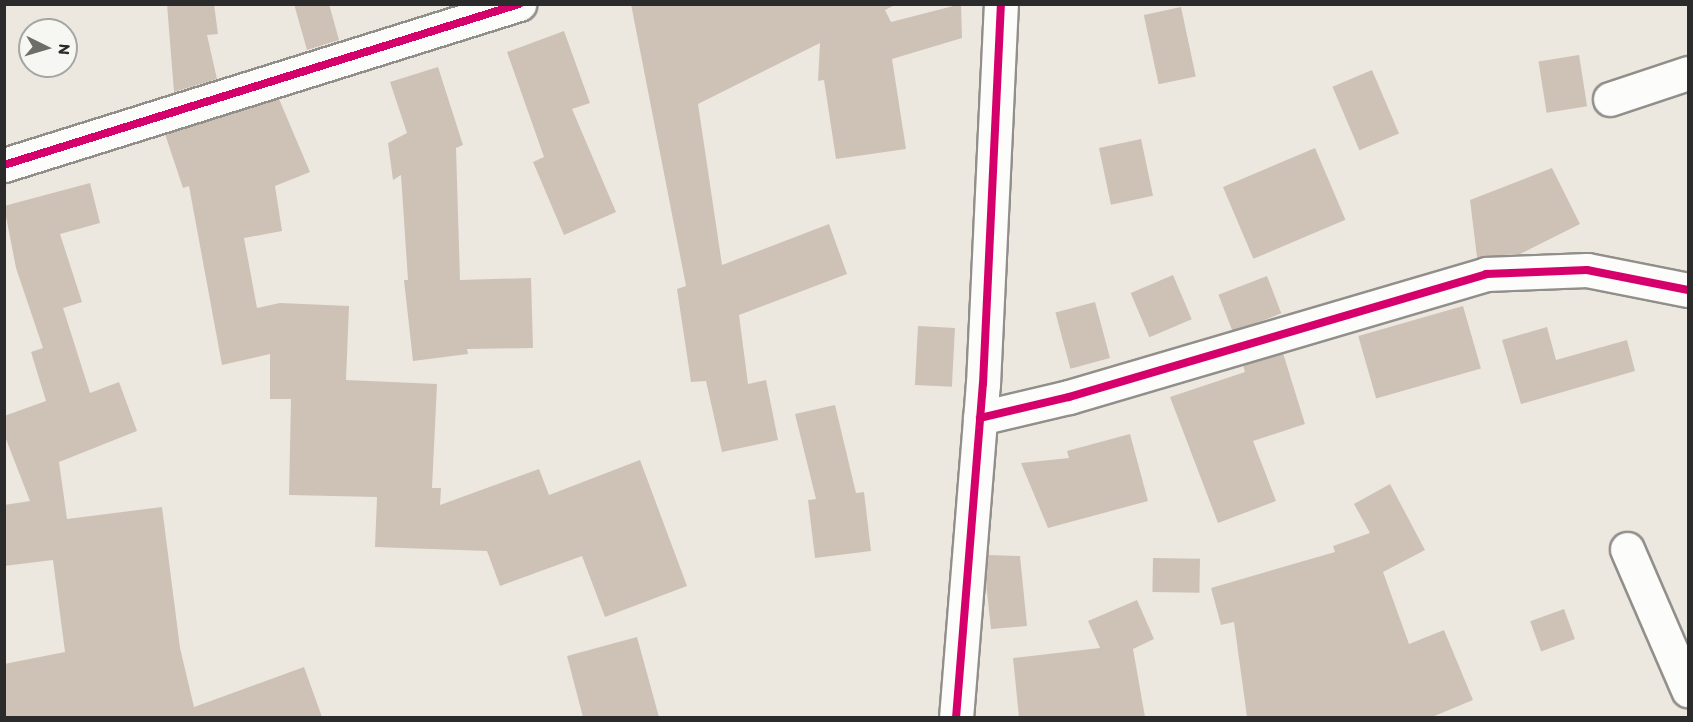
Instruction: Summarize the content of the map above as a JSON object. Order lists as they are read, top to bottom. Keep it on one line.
{"north":"right"}
